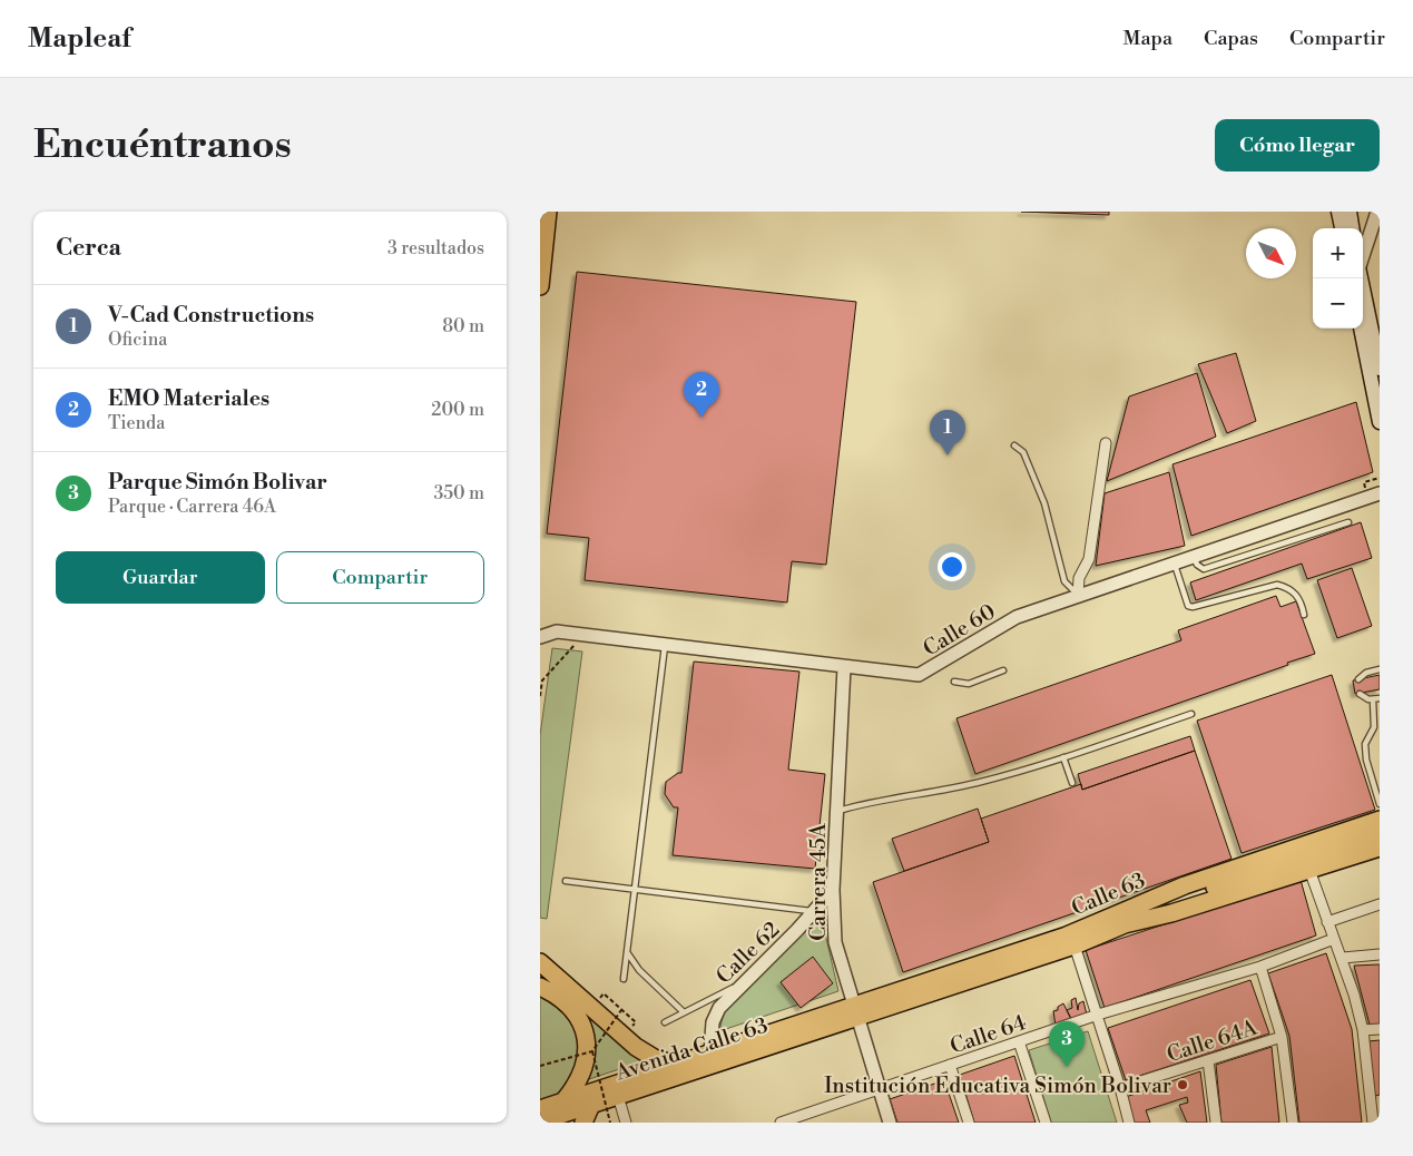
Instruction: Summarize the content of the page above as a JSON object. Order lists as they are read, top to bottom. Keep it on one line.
{"streets":{"main road":["Calle 63","Avenida Calle 63"],"street":["Calle 60","Carrera 45A","Calle 62","Calle 64","Calle 64A"]},"crossings":[["Calle 60","Carrera 45A"],["Carrera 45A","Calle 63"],["Carrera 45A","Calle 62"],["Carrera 45A","Calle 64"],["Carrera 45A","Avenida Calle 63"],["Calle 63","Avenida Calle 63"],["Calle 62","Avenida Calle 63"]],"places":["Institución Educativa Simón Bolivar"],"north":"bottom right","page":{"header":"Mapleaf","nav":["Mapa","Capas","Compartir"],"buttons":["Cómo llegar",["Guardar","Compartir"]],"title":"Encuéntranos","heading":["Cerca","3 resultados"],"map_buttons":["+","−"],"list":[{"mark":"1","name":"V-Cad Constructions","note":"Oficina","value":"80 m"},{"mark":"2","name":"EMO Materiales","note":"Tienda","value":"200 m"},{"mark":"3","name":"Parque Simón Bolivar","note":"Parque · Carrera 46A","value":"350 m"}],"pins":["2","1","3"]}}
